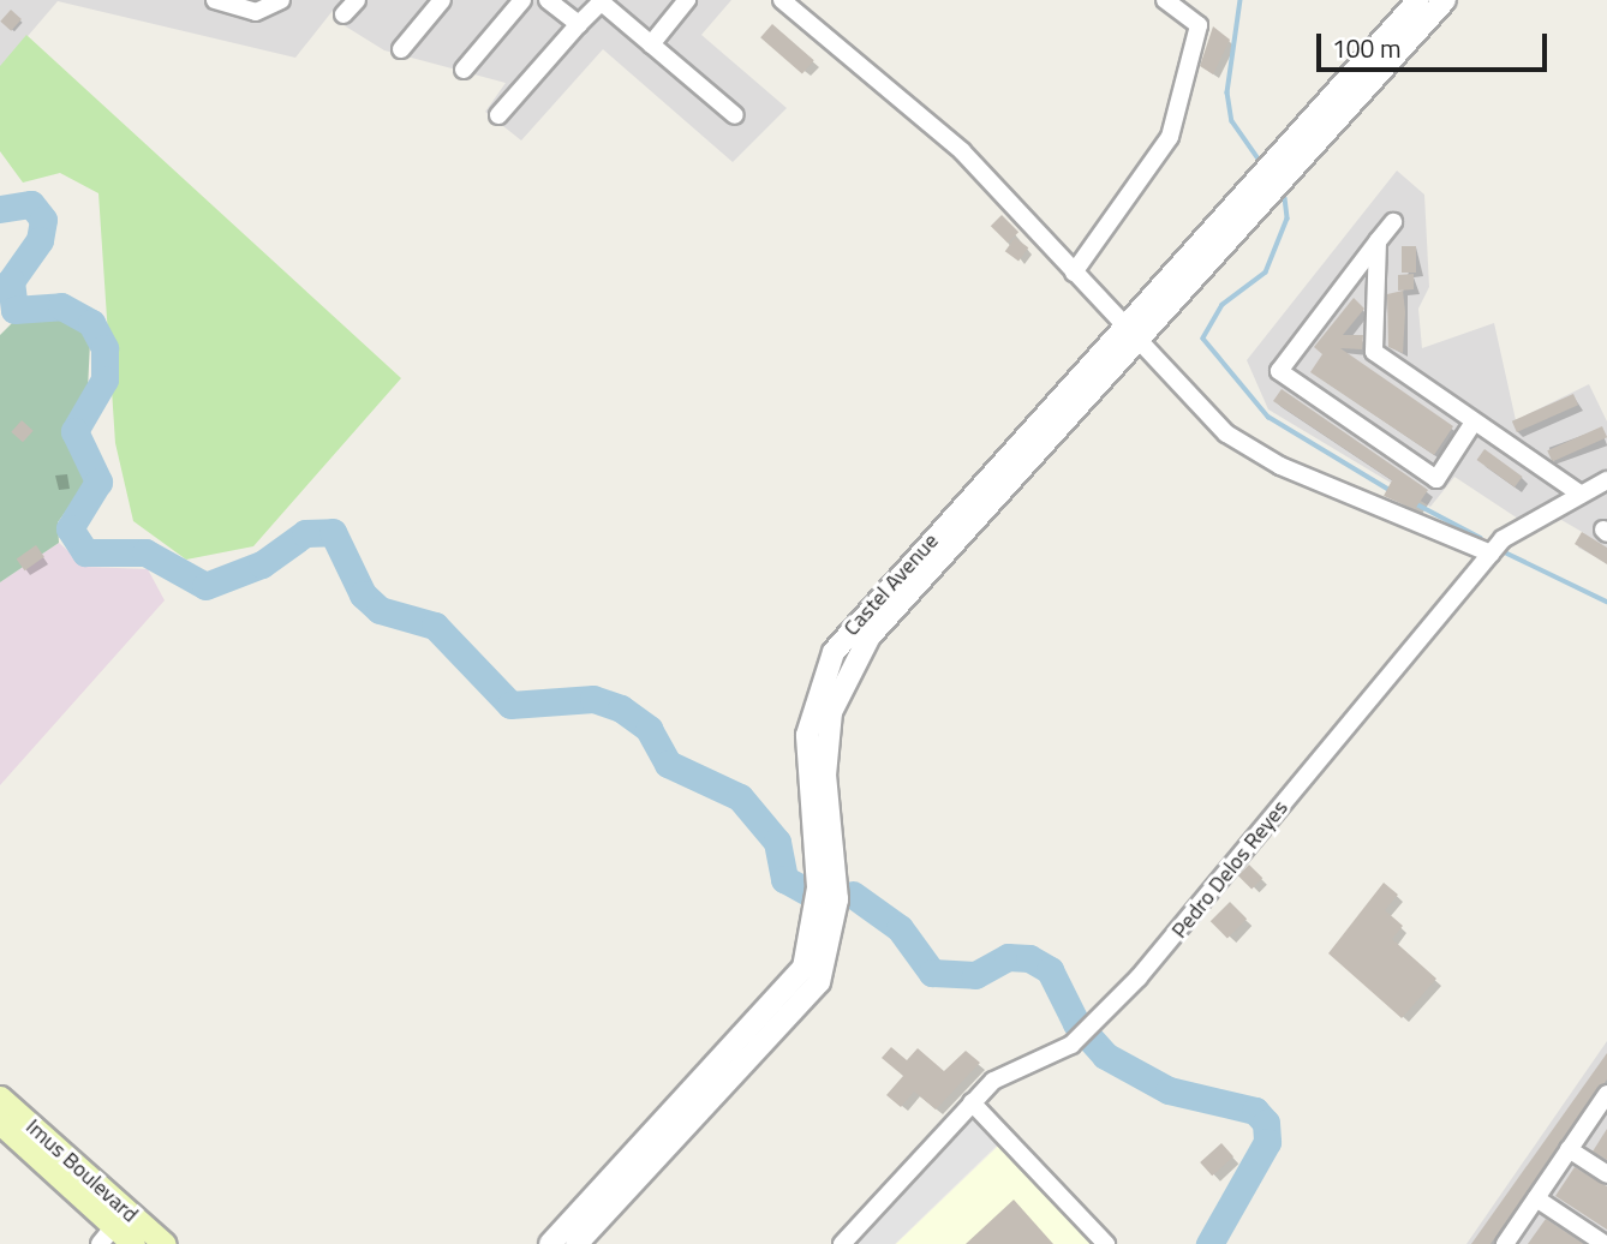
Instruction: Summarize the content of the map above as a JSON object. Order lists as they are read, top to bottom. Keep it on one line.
{"streets":{"main road":["Imus Boulevard"],"street":["Castel Avenue","Pedro Delos Reyes"]},"scale_bar":"100 m"}
